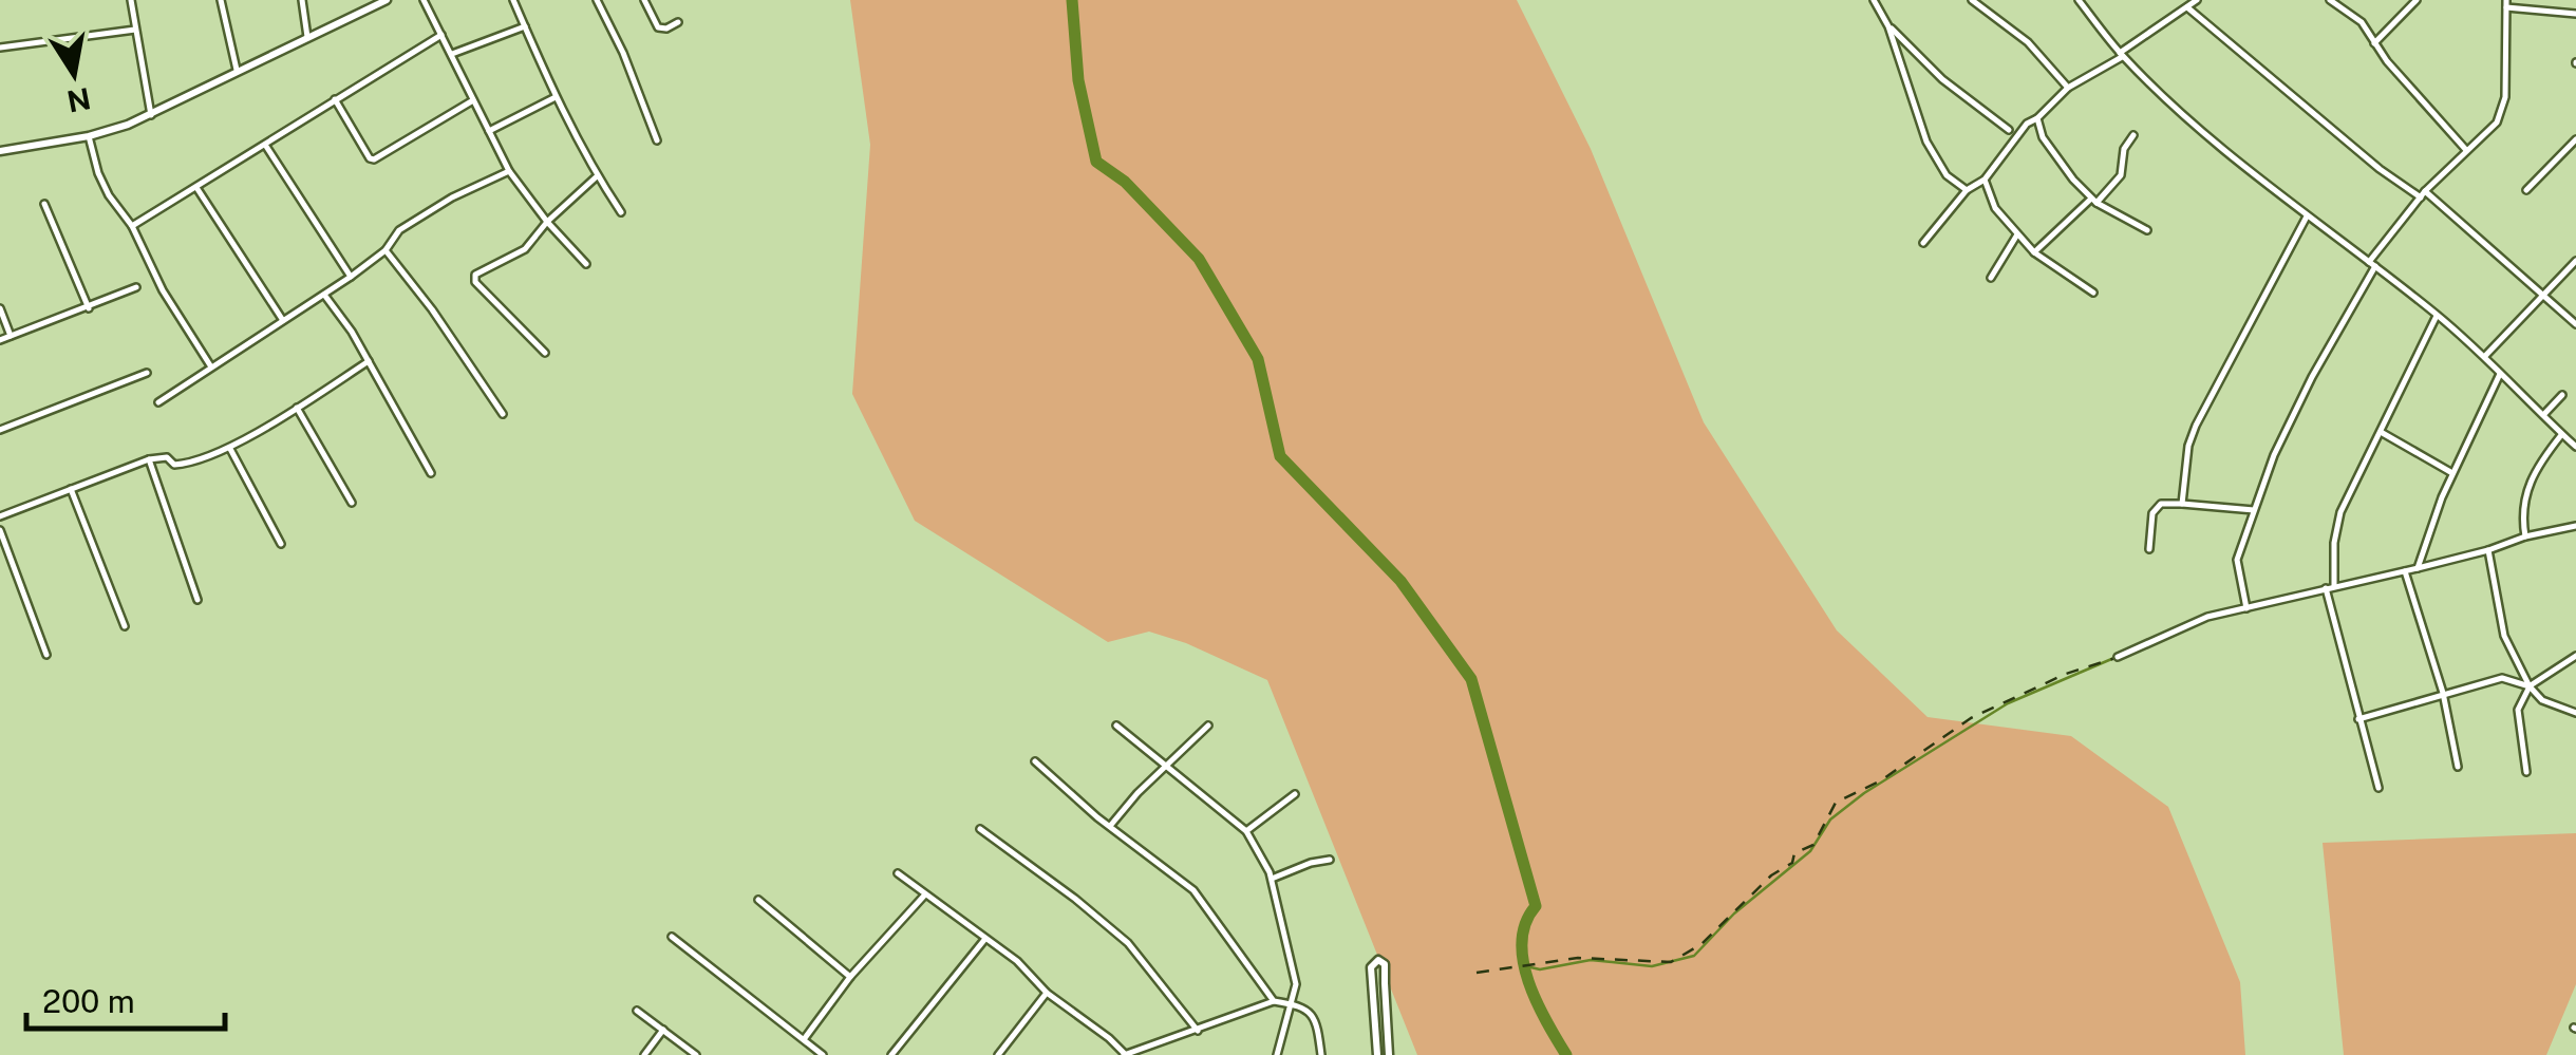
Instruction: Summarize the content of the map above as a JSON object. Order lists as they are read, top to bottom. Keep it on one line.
{"scale_bar":"200 m","north":"bottom"}
